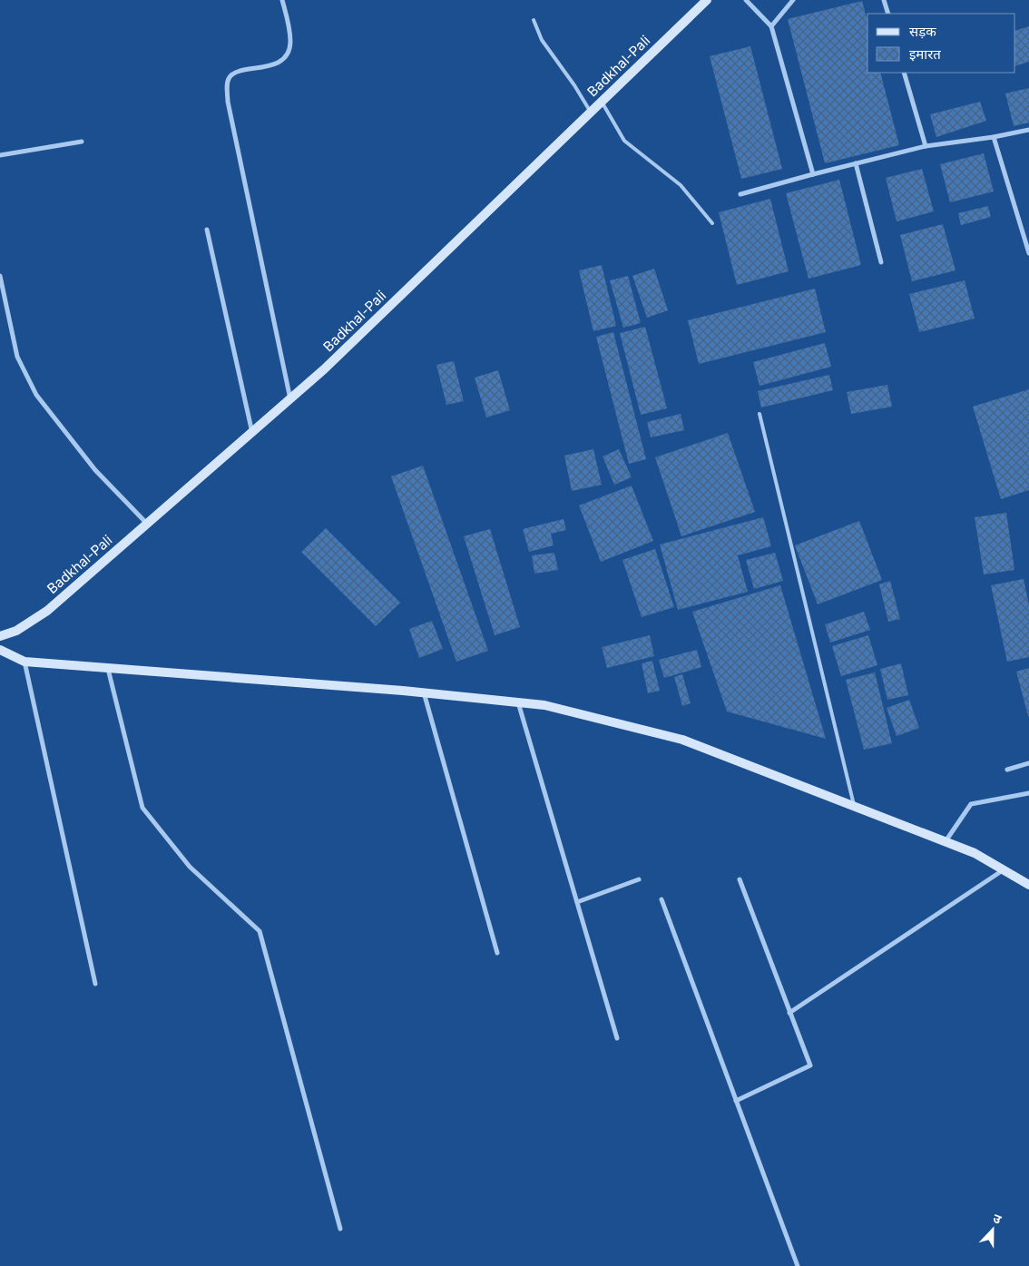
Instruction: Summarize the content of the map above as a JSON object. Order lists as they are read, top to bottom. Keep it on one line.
{"streets":{"street":["Badkhal-Pali"]},"legend":["सड़क","इमारत"],"north":"top"}
